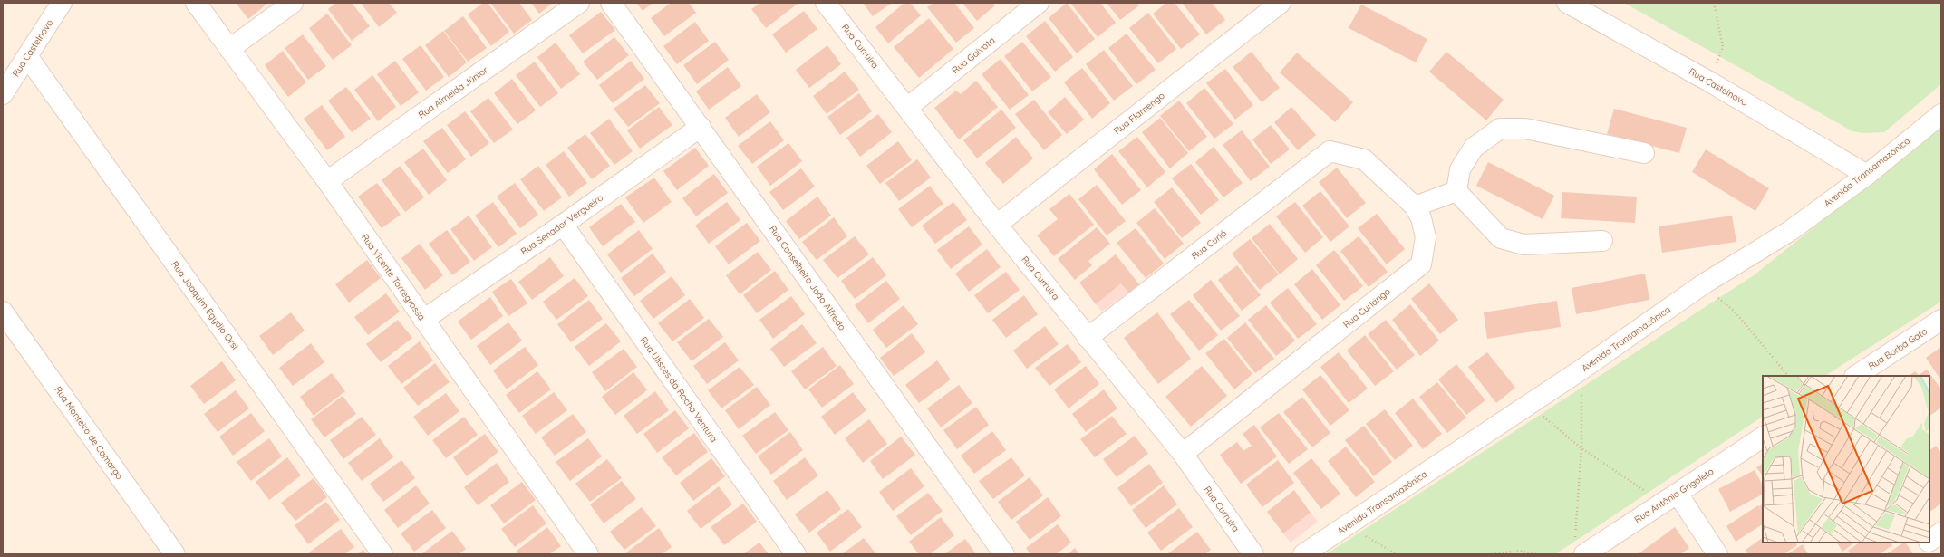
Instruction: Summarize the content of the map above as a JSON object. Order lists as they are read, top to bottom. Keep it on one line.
{"streets":{"street":["Rua Curruíra","Rua Castelnovo","Rua Gaivota","Rua Almeida Júnior","Rua Flamengo","Avenida Transamazônica","Rua Senador Vergueiro","Rua Curió","Rua Vicente Torregrossa","Rua Conselheiro João Alfredo","Rua Joaquim Egydio Orsi","Rua Curiango","Rua Borba Gato","Rua Ulisses da Rocha Ventura","Rua Monteiro de Camargo","Rua Antônio Grigoleto"]},"crossings":[["Rua Curruíra","Rua Gaivota"],["Rua Curruíra","Rua Flamengo"],["Rua Curruíra","Rua Curió"],["Rua Curruíra","Rua Curiango"],["Rua Castelnovo","Avenida Transamazônica"],["Rua Castelnovo","Rua Joaquim Egydio Orsi"],["Rua Almeida Júnior","Rua Vicente Torregrossa"],["Rua Senador Vergueiro","Rua Vicente Torregrossa"],["Rua Senador Vergueiro","Rua Conselheiro João Alfredo"],["Rua Senador Vergueiro","Rua Ulisses da Rocha Ventura"],["Rua Curió","Rua Curiango"]]}
